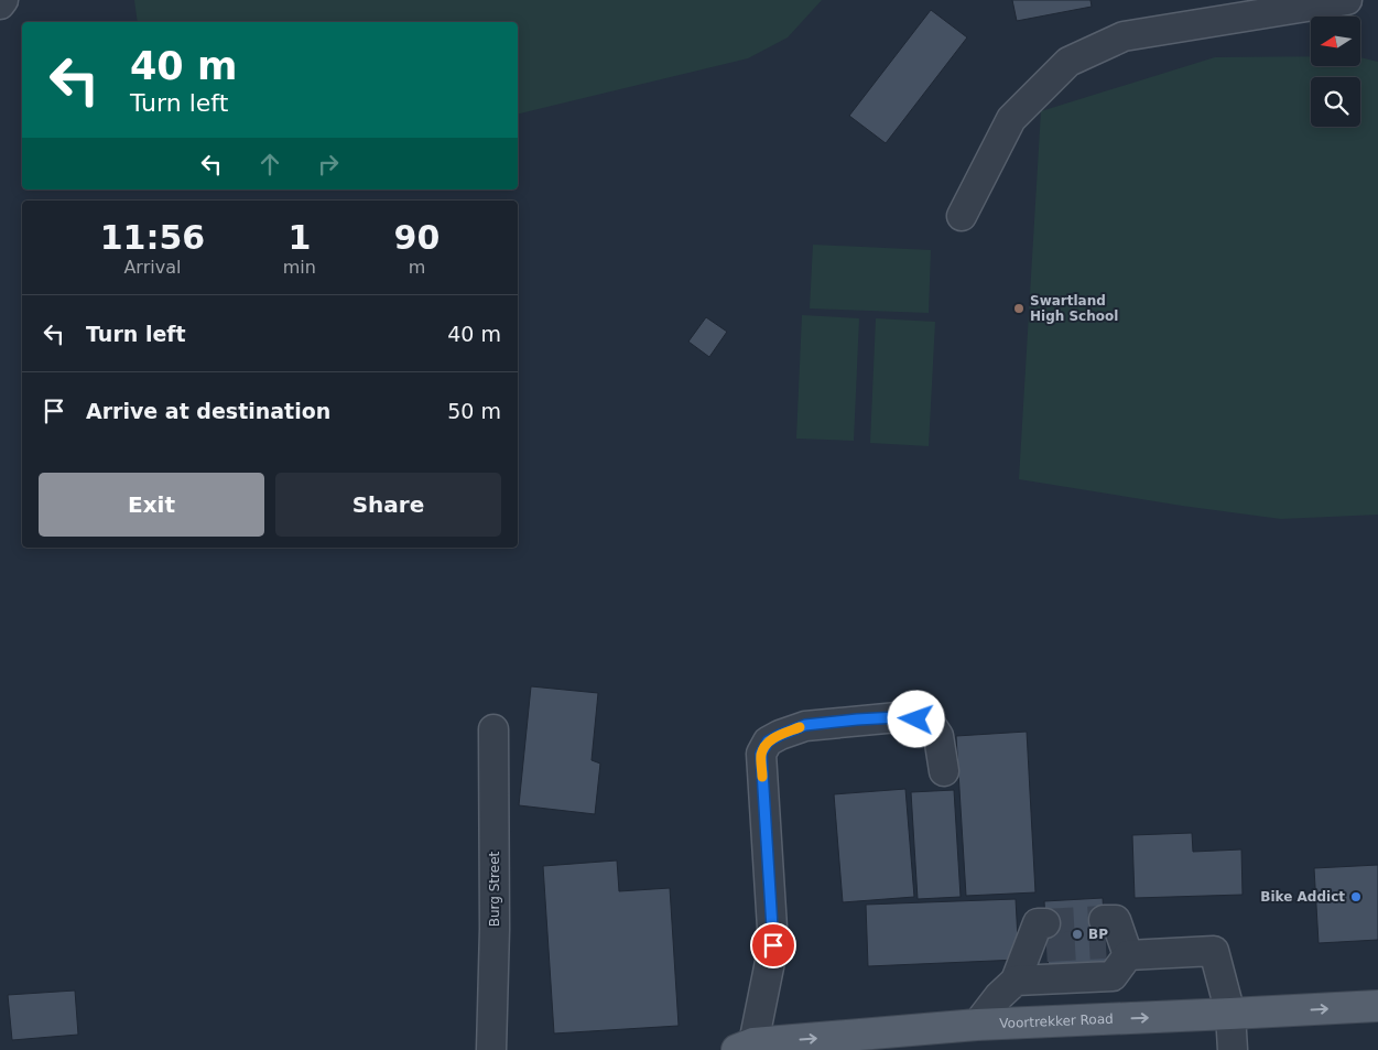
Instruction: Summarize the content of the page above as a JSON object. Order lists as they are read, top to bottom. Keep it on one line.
{"streets":{"main road":["Voortrekker Road"],"street":["Burg Street"]},"one_way":["Voortrekker Road"],"places":["Swartland High School","Bike Addict","BP"],"north":"left","page":{"turn":["40 m","Turn left"],"eta":["11:56","Arrival","1","min","90","m"],"list":[{"name":"Turn left","value":"40 m"},{"name":"Arrive at destination","value":"50 m"}],"buttons":["Exit","Share"]}}
